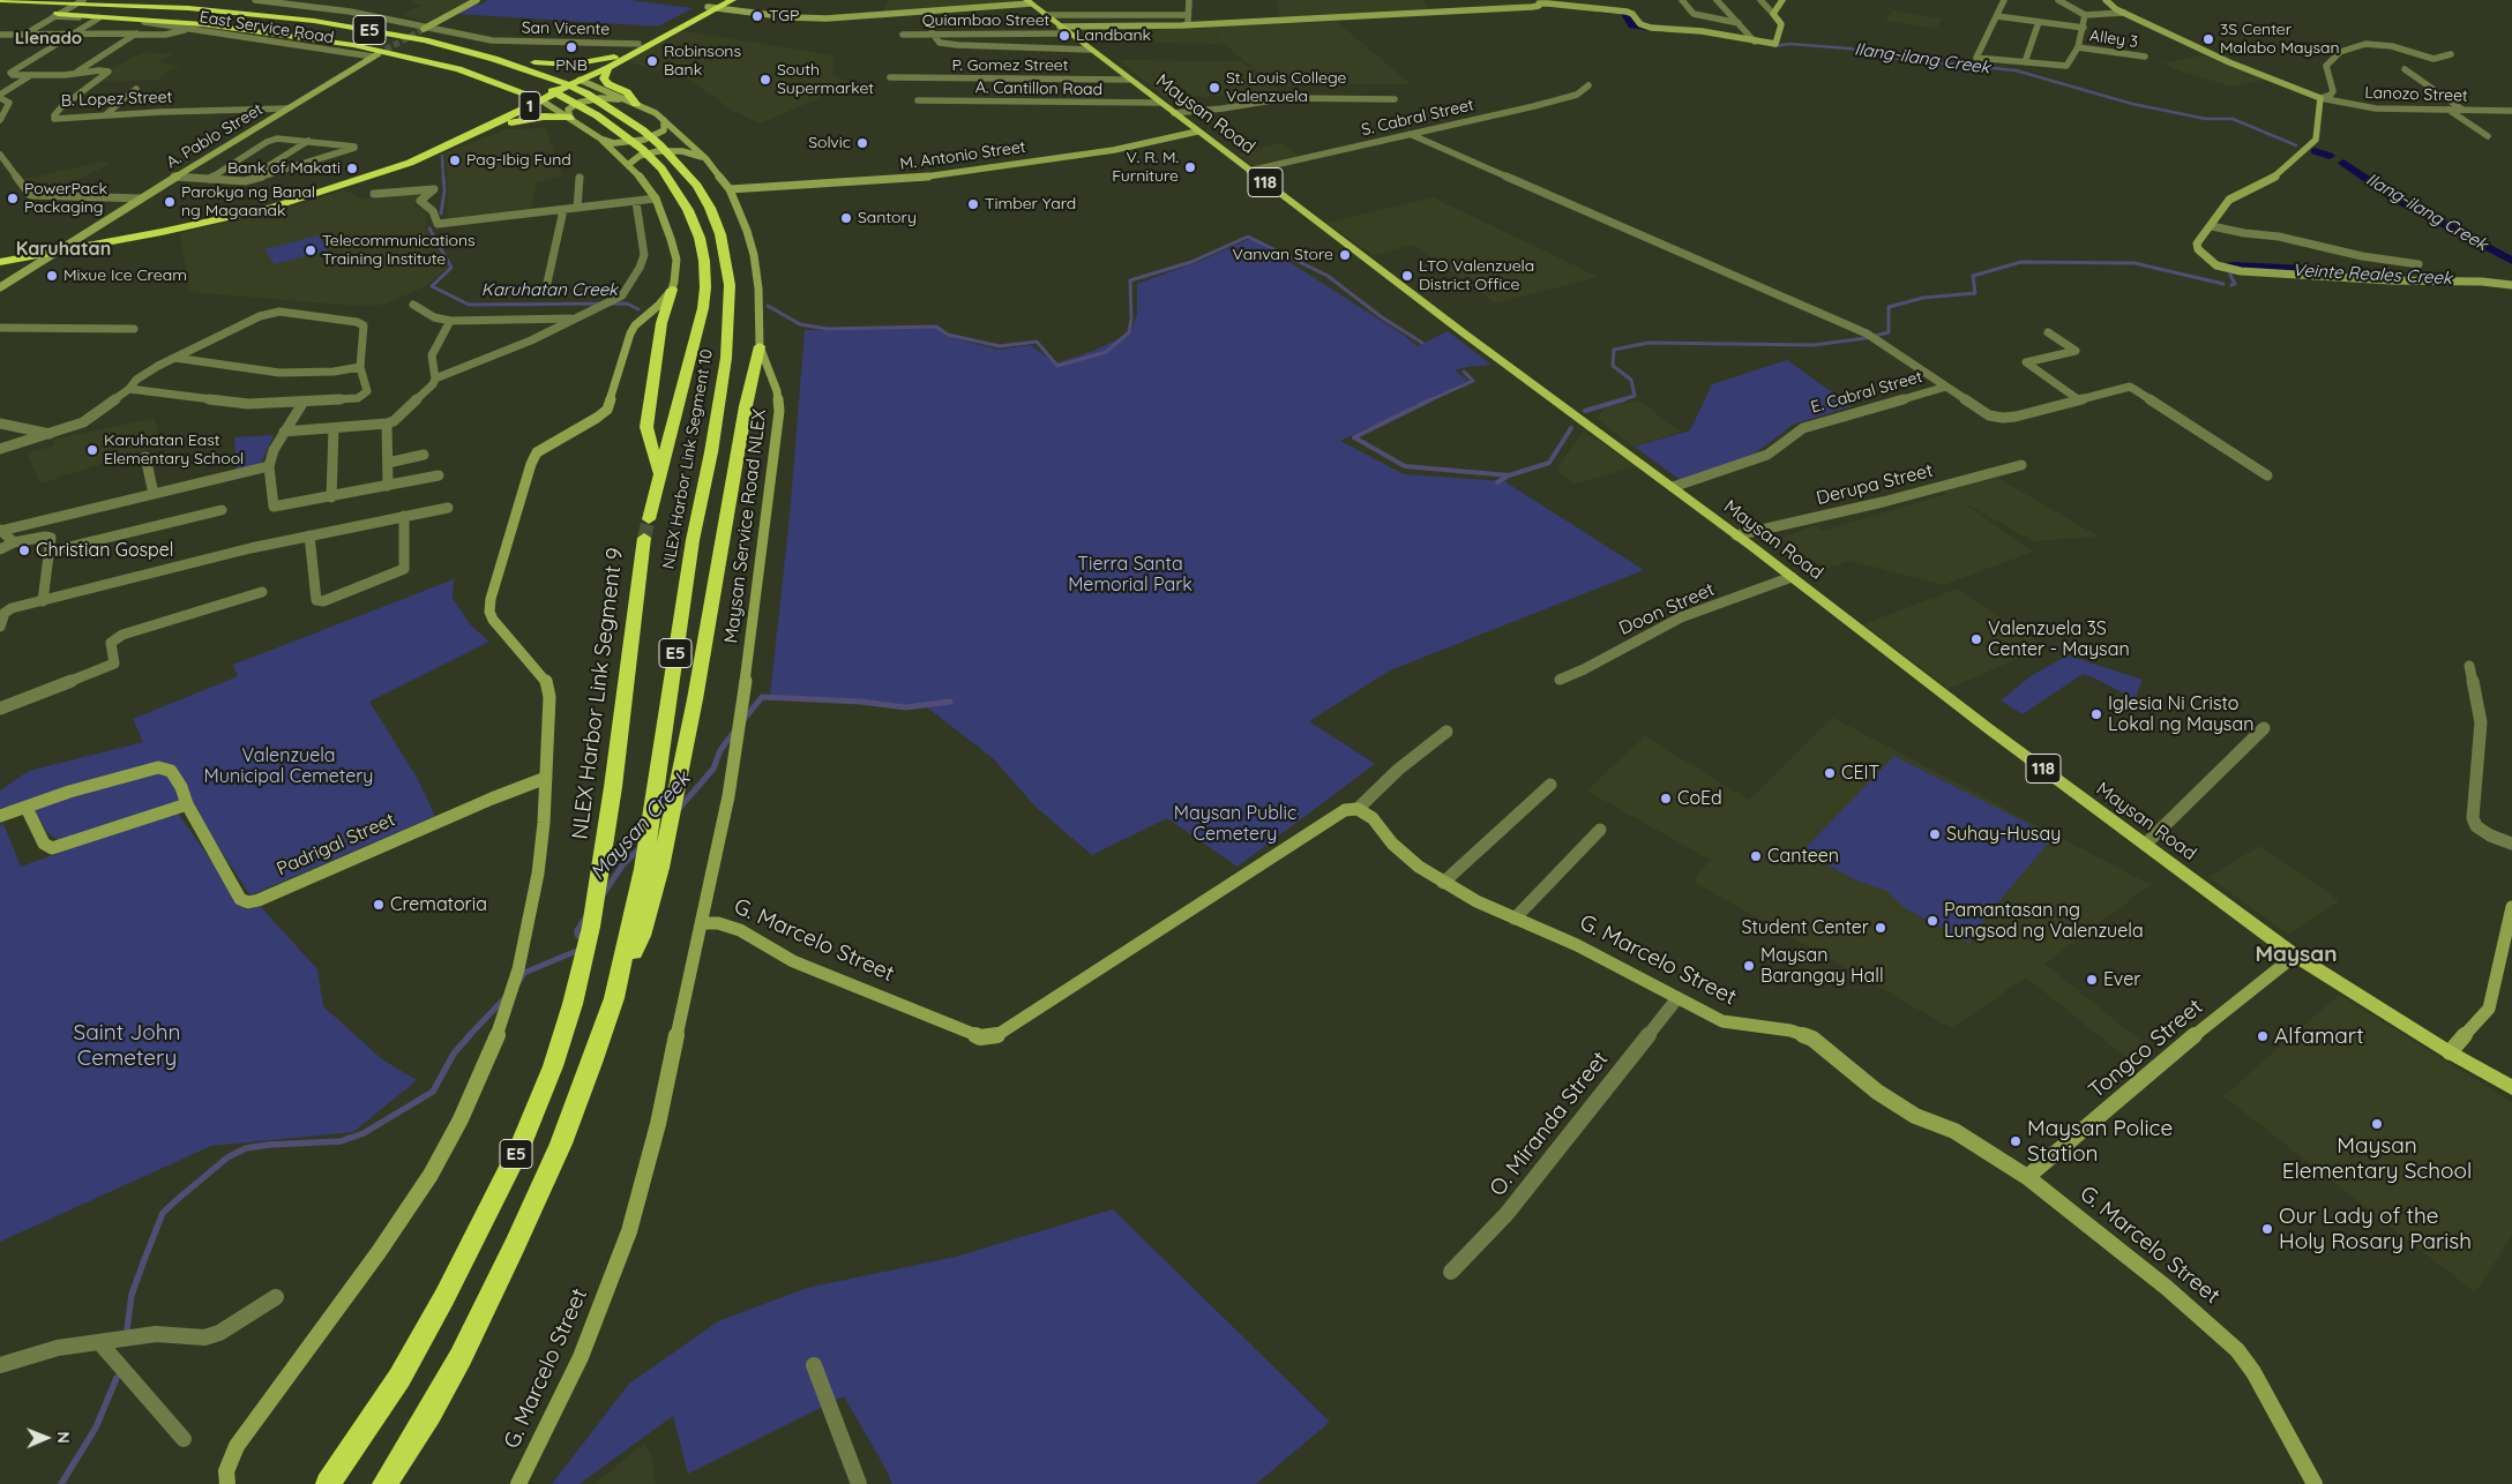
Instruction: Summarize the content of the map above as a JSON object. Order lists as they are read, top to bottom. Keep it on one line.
{"streets":{"highway":["E5","1","NLEX Harbor Link Segment 10","NLEX Harbor Link Segment 9"],"main road":["Maysan Road","118"],"street":["Quiambao Street","East Service Road","San Vicente","Alley 3","P. Gomez Street","A. Cantillon Road","Lanozo Street","B. Lopez Street","S. Cabral Street","A. Pablo Street","M. Antonio Street","E. Cabral Street","Derupa Street","Maysan Service Road NLEX","Doon Street","Padrigal Street","G. Marcelo Street","Tongco Street","O. Miranda Street"]},"crossings":[["Quiambao Street","Maysan Road"],["East Service Road","A. Pablo Street"],["San Vicente","1"],["E5","NLEX Harbor Link Segment 10"],["P. Gomez Street","Maysan Road"],["A. Cantillon Road","Maysan Road"],["B. Lopez Street","A. Pablo Street"],["1","A. Pablo Street"],["1","Maysan Service Road NLEX"],["Maysan Road","S. Cabral Street"],["Maysan Road","M. Antonio Street"],["Maysan Road","E. Cabral Street"],["Maysan Road","Derupa Street"],["Maysan Road","Doon Street"],["Maysan Road","Tongco Street"],["M. Antonio Street","Maysan Service Road NLEX"],["NLEX Harbor Link Segment 10","NLEX Harbor Link Segment 9"],["Maysan Service Road NLEX","G. Marcelo Street"],["G. Marcelo Street","Tongco Street"],["G. Marcelo Street","O. Miranda Street"]],"districts":["Llenado","Karuhatan","Maysan"],"water":["Ilang-ilang Creek","Veinte Reales Creek","Karuhatan Creek","Maysan Creek"],"parks":["Tierra Santa Memorial Park","Valenzuela Municipal Cemetery","Maysan Public Cemetery","Saint John Cemetery"],"places":["TGP","Landbank","3S Center Malabo Maysan","PNB","Robinsons Bank","South Supermarket","St. Louis College Valenzuela","Solvic","Pag-Ibig Fund","V. R. M. Furniture","Bank of Makati","PowerPack Packaging","Parokya ng Banal ng Magaanak","Timber Yard","Santory","Telecommunications Training Institute","Vanvan Store","Mixue Ice Cream","LTO Valenzuela District Office","Karuhatan East Elementary School","Christian Gospel","Valenzuela 3S Center - Maysan","Iglesia Ni Cristo Lokal ng Maysan","CEIT","CoEd","Suhay-Husay","Canteen","Crematoria","Pamantasan ng Lungsod ng Valenzuela","Student Center","Maysan Barangay Hall","Ever","Alfamart","Maysan Elementary School","Maysan Police Station","Our Lady of the Holy Rosary Parish"],"north":"right"}
